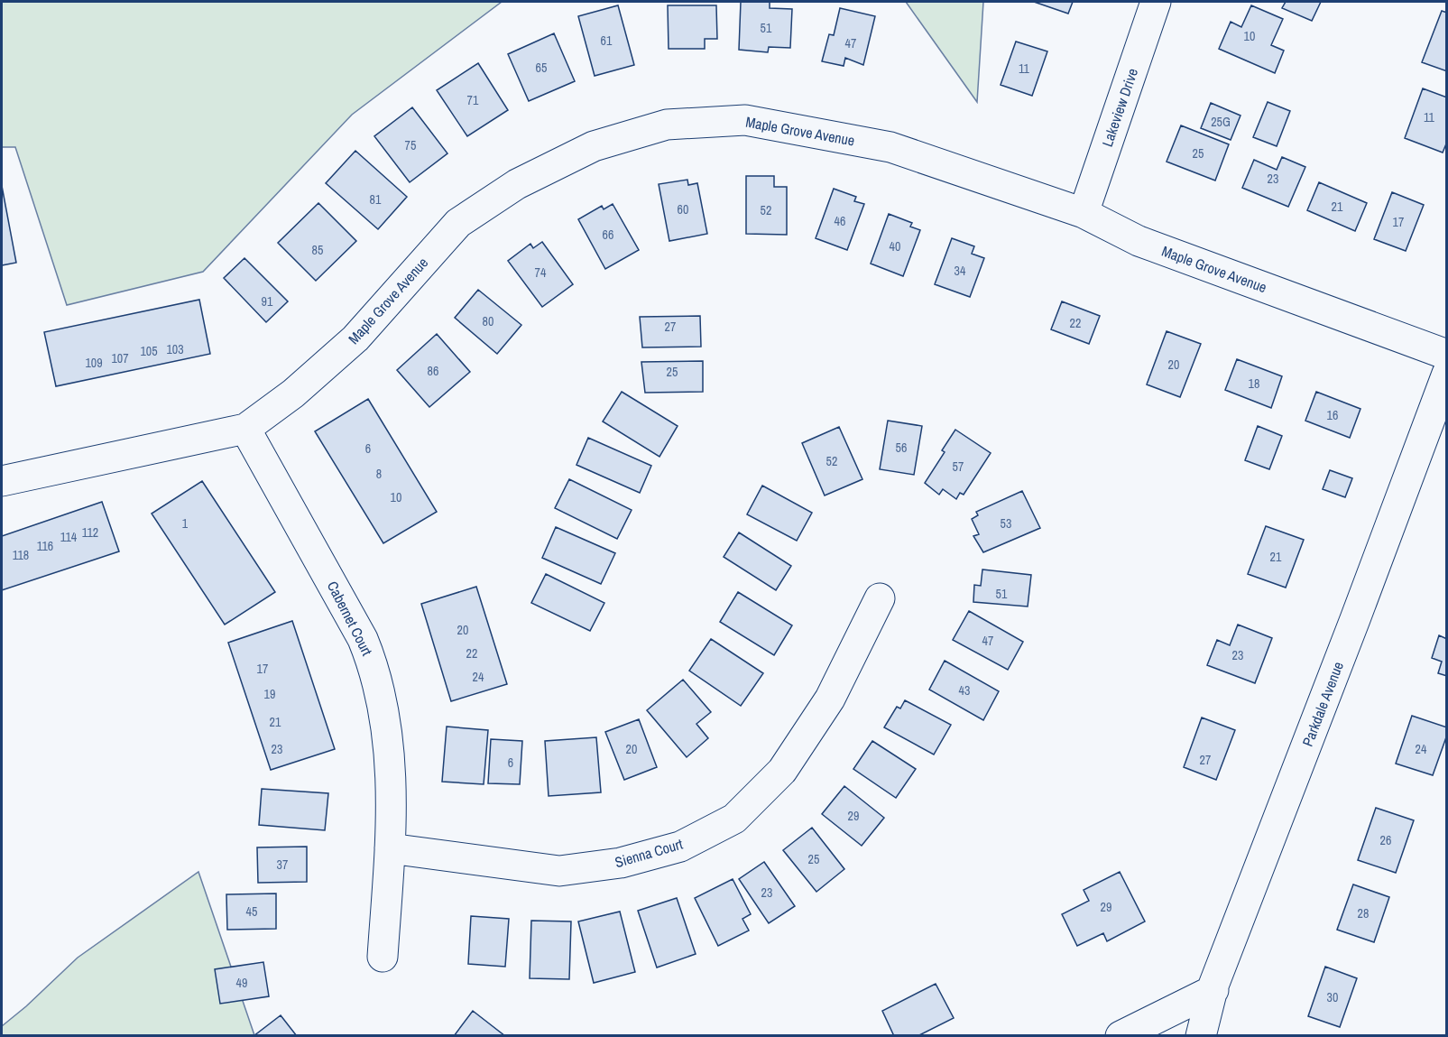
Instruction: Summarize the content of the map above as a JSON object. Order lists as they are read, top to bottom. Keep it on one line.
{"streets":{"street":["Lakeview Drive","Maple Grove Avenue","Cabernet Court","Parkdale Avenue","Sienna Court"]},"crossings":[["Lakeview Drive","Maple Grove Avenue"],["Maple Grove Avenue","Cabernet Court"],["Cabernet Court","Sienna Court"]],"house_numbers":["51","10","61","47","65","11","71","11","25G","75","25","23","81","21","60","52","46","17","66","40","85","34","74","91","80","22","27","103","105","107","109","20","86","25","18","16","56","6","52","57","8","10","1","53","112","114","116","118","21","51","20","47","22","23","17","24","43","19","21","23","20","24","27","6","29","26","25","37","23","29","45","28","49","30"]}
